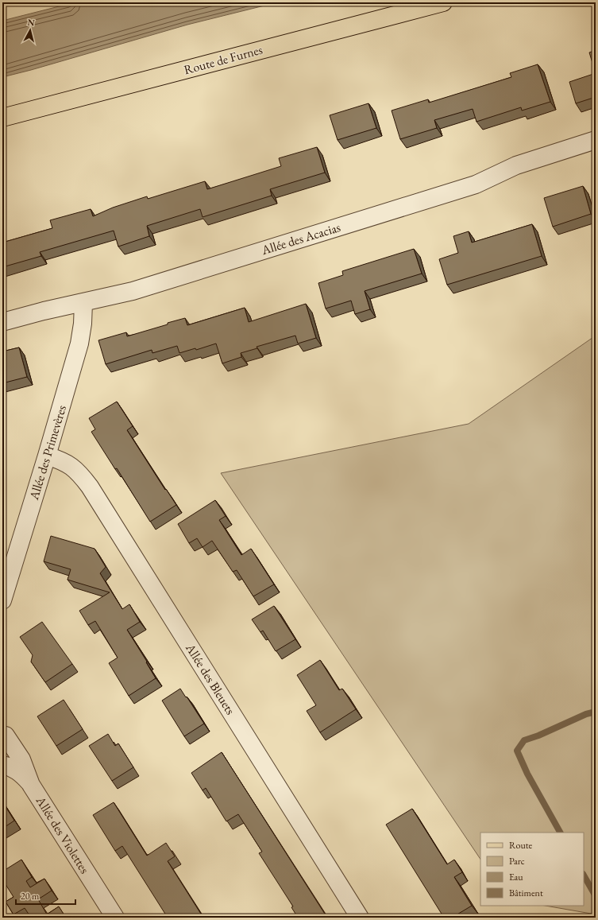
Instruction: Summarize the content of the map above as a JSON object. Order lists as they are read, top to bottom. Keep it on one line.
{"streets":{"main road":["Route de Furnes"],"street":["Allée des Acacias","Allée des Primevères","Allée des Bleuets","Allée des Violettes"]},"crossings":[["Allée des Acacias","Allée des Primevères"],["Allée des Primevères","Allée des Bleuets"]],"legend":["Route","Parc","Eau","Bâtiment"],"scale_bar":"20 m","north":"top"}
